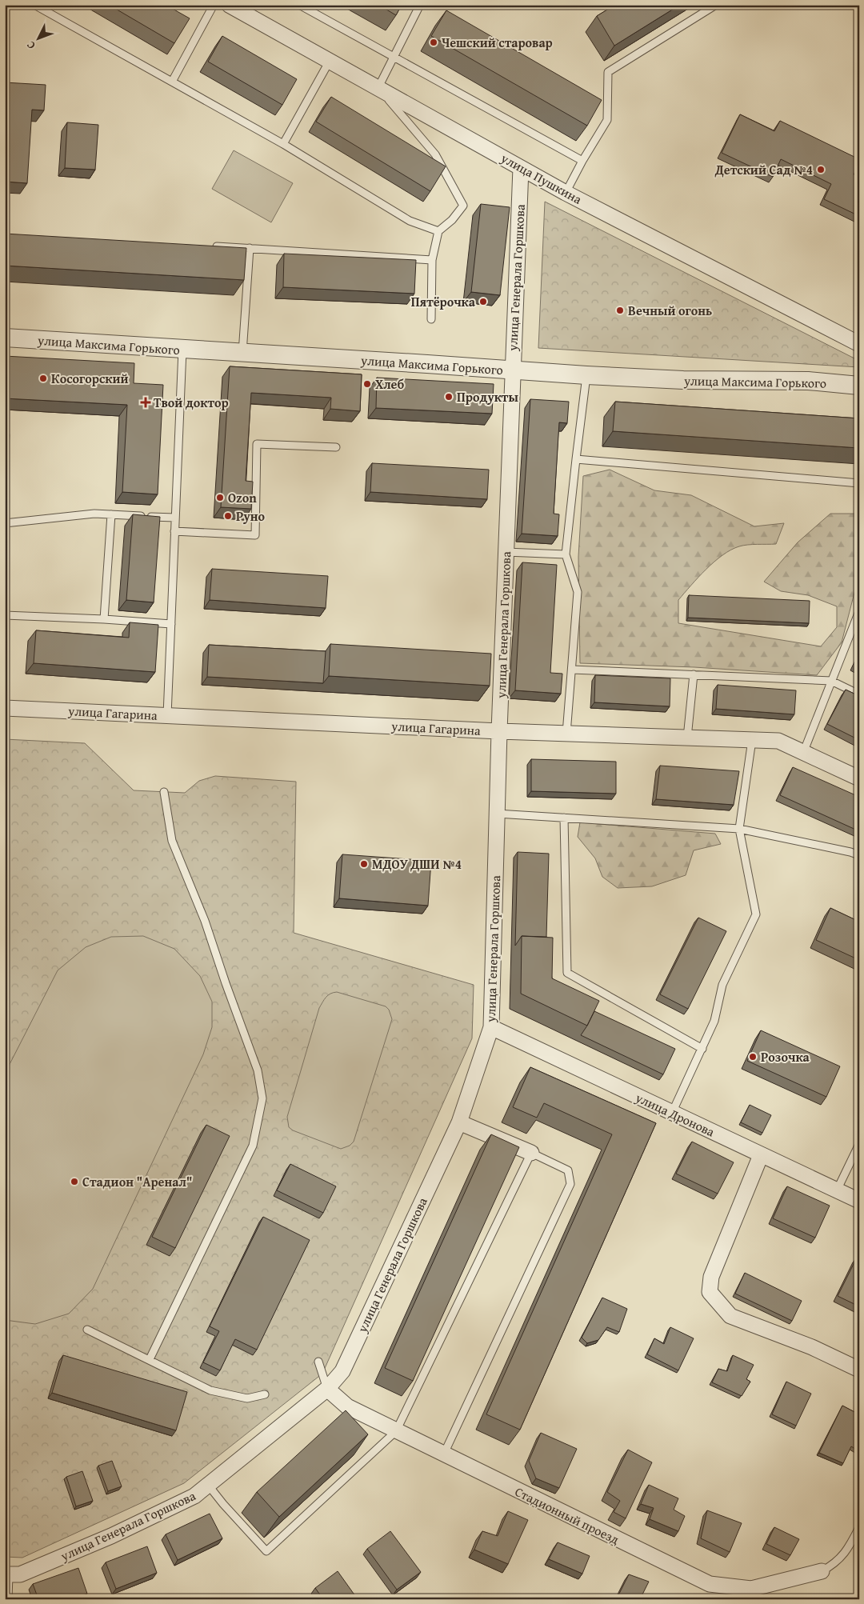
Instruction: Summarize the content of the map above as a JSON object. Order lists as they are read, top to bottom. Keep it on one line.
{"streets":{"street":["улица Пушкина","улица Генерала Горшкова","улица Максима Горького","улица Гагарина","улица Дронова","Стадионный проезд"]},"crossings":[["улица Пушкина","улица Генерала Горшкова"],["улица Генерала Горшкова","улица Максима Горького"],["улица Генерала Горшкова","улица Гагарина"],["улица Генерала Горшкова","улица Дронова"],["улица Генерала Горшкова","Стадионный проезд"]],"places":{"other":["Чешский старовар","Детский Сад №4","Пятёрочка","Вечный огонь","Косогорский","Хлеб","Продукты","Ozon","Руно","МДОУ ДШИ №4","Розочка","Стадион \"Аренал\""],"health":["Твой доктор"]},"north":"bottom left"}
